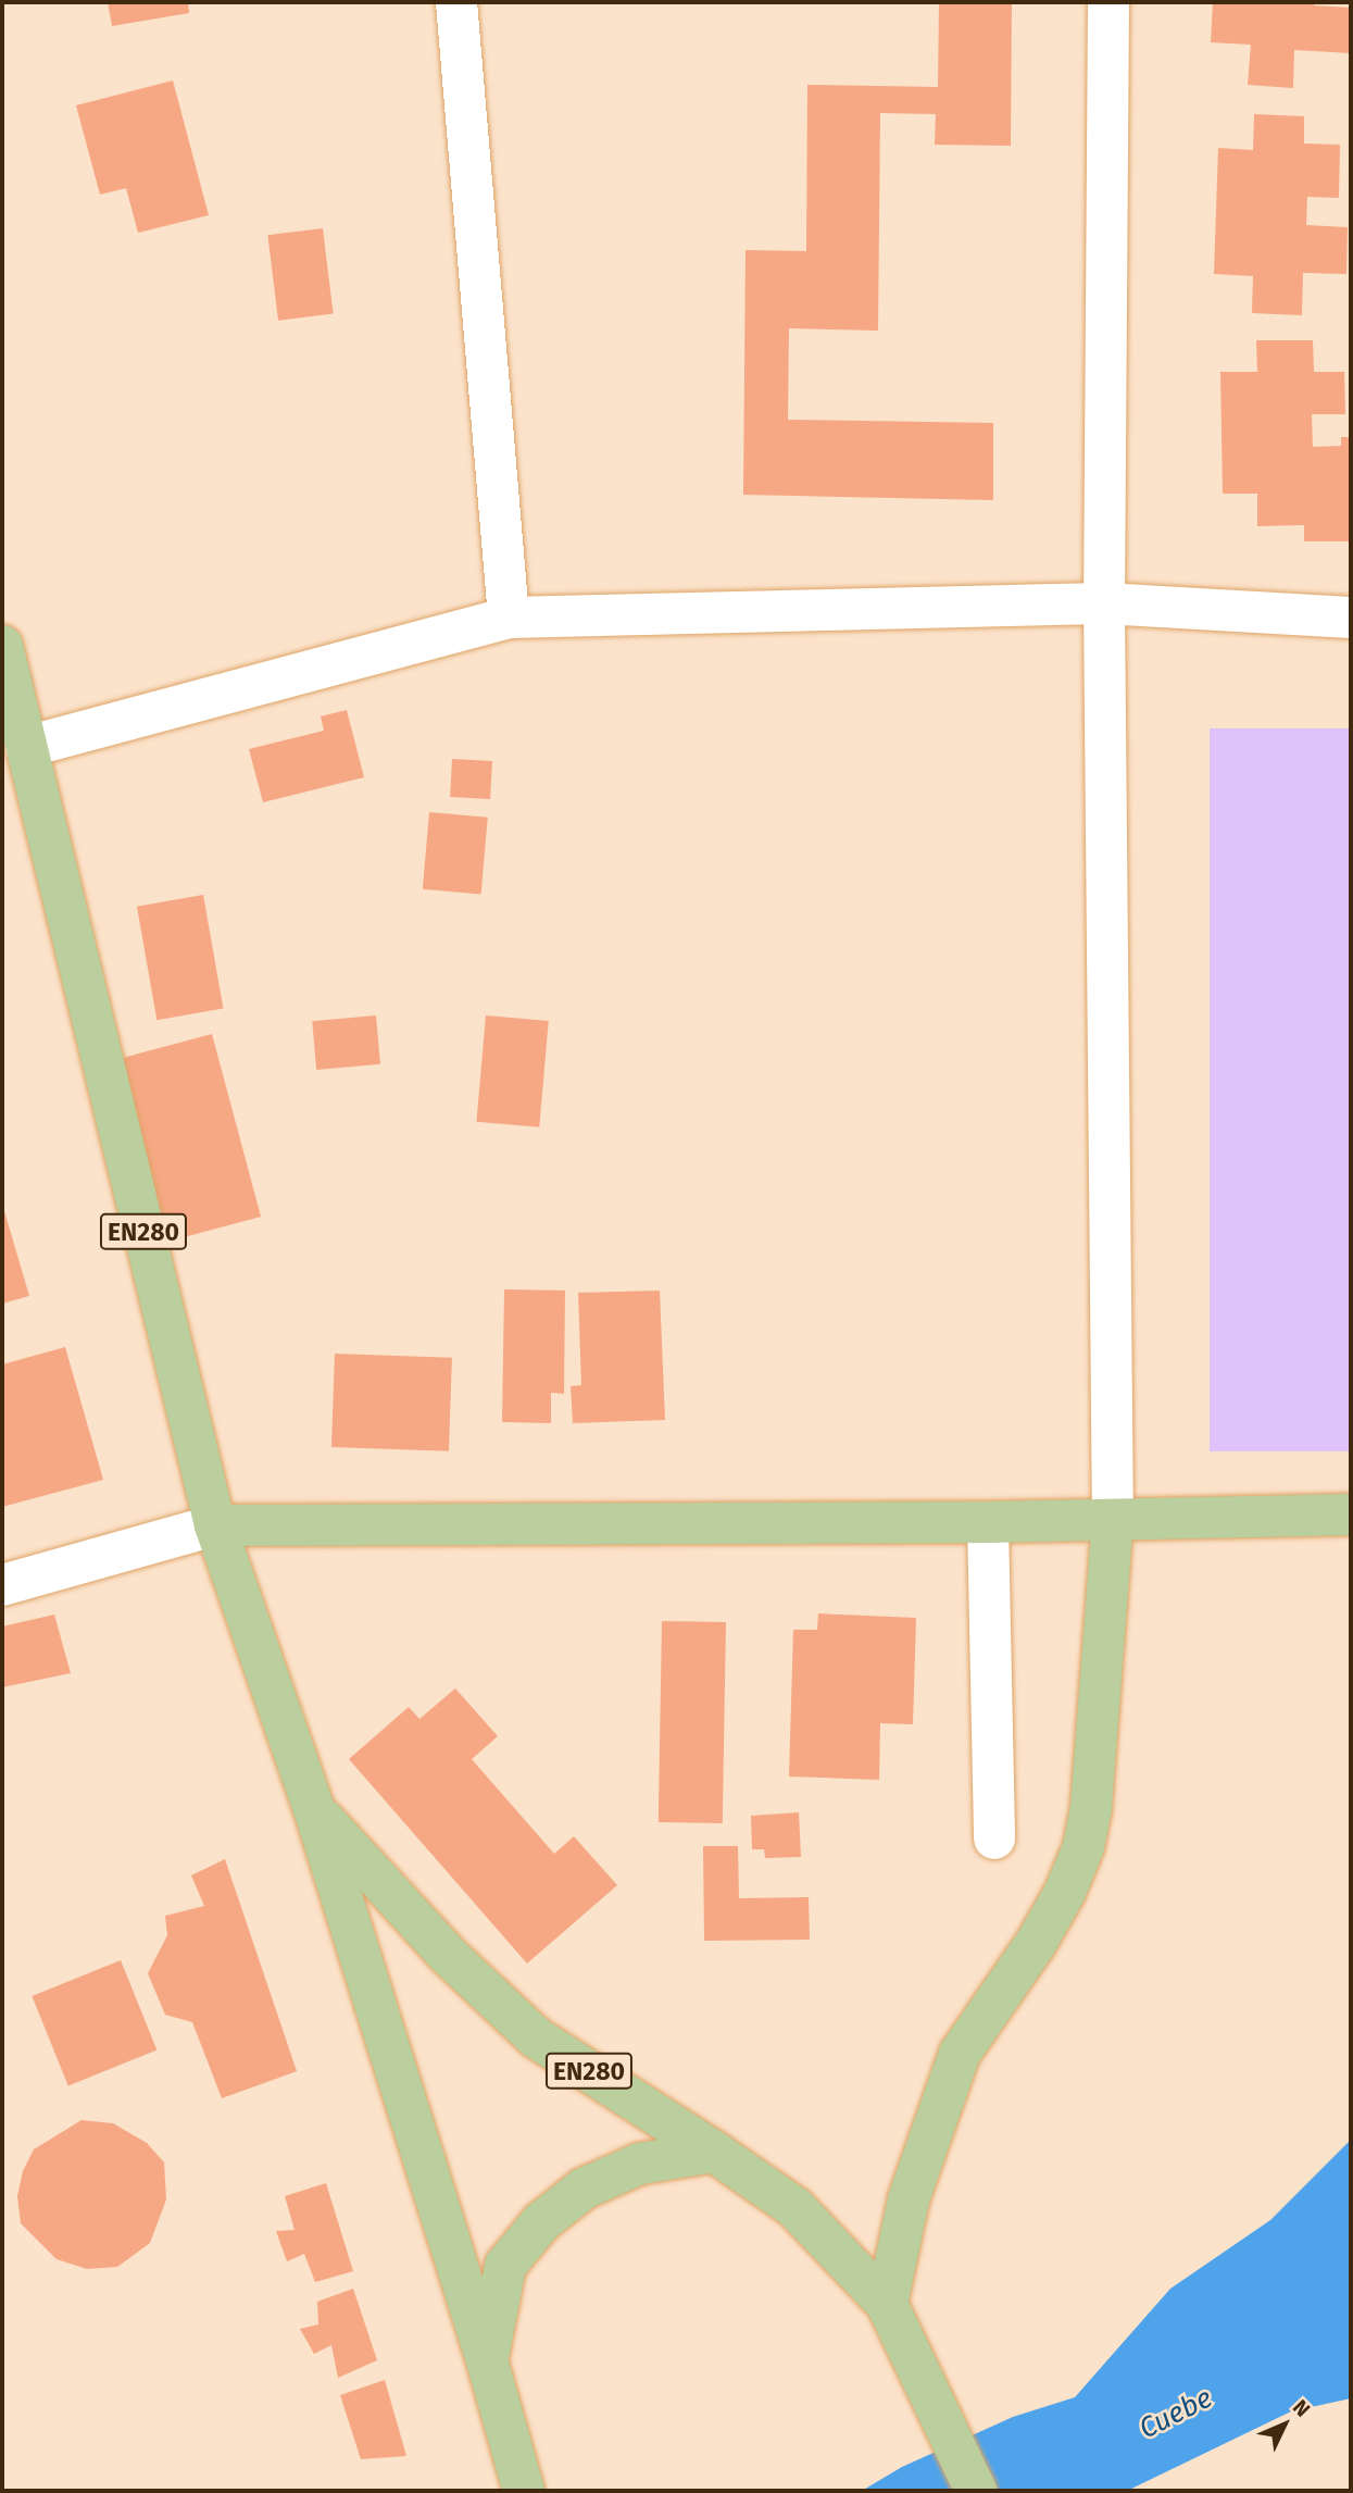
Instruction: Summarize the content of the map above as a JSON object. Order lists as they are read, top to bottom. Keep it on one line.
{"streets":{"main road":["EN280"]},"water":["Cuebe"],"north":"top right"}
